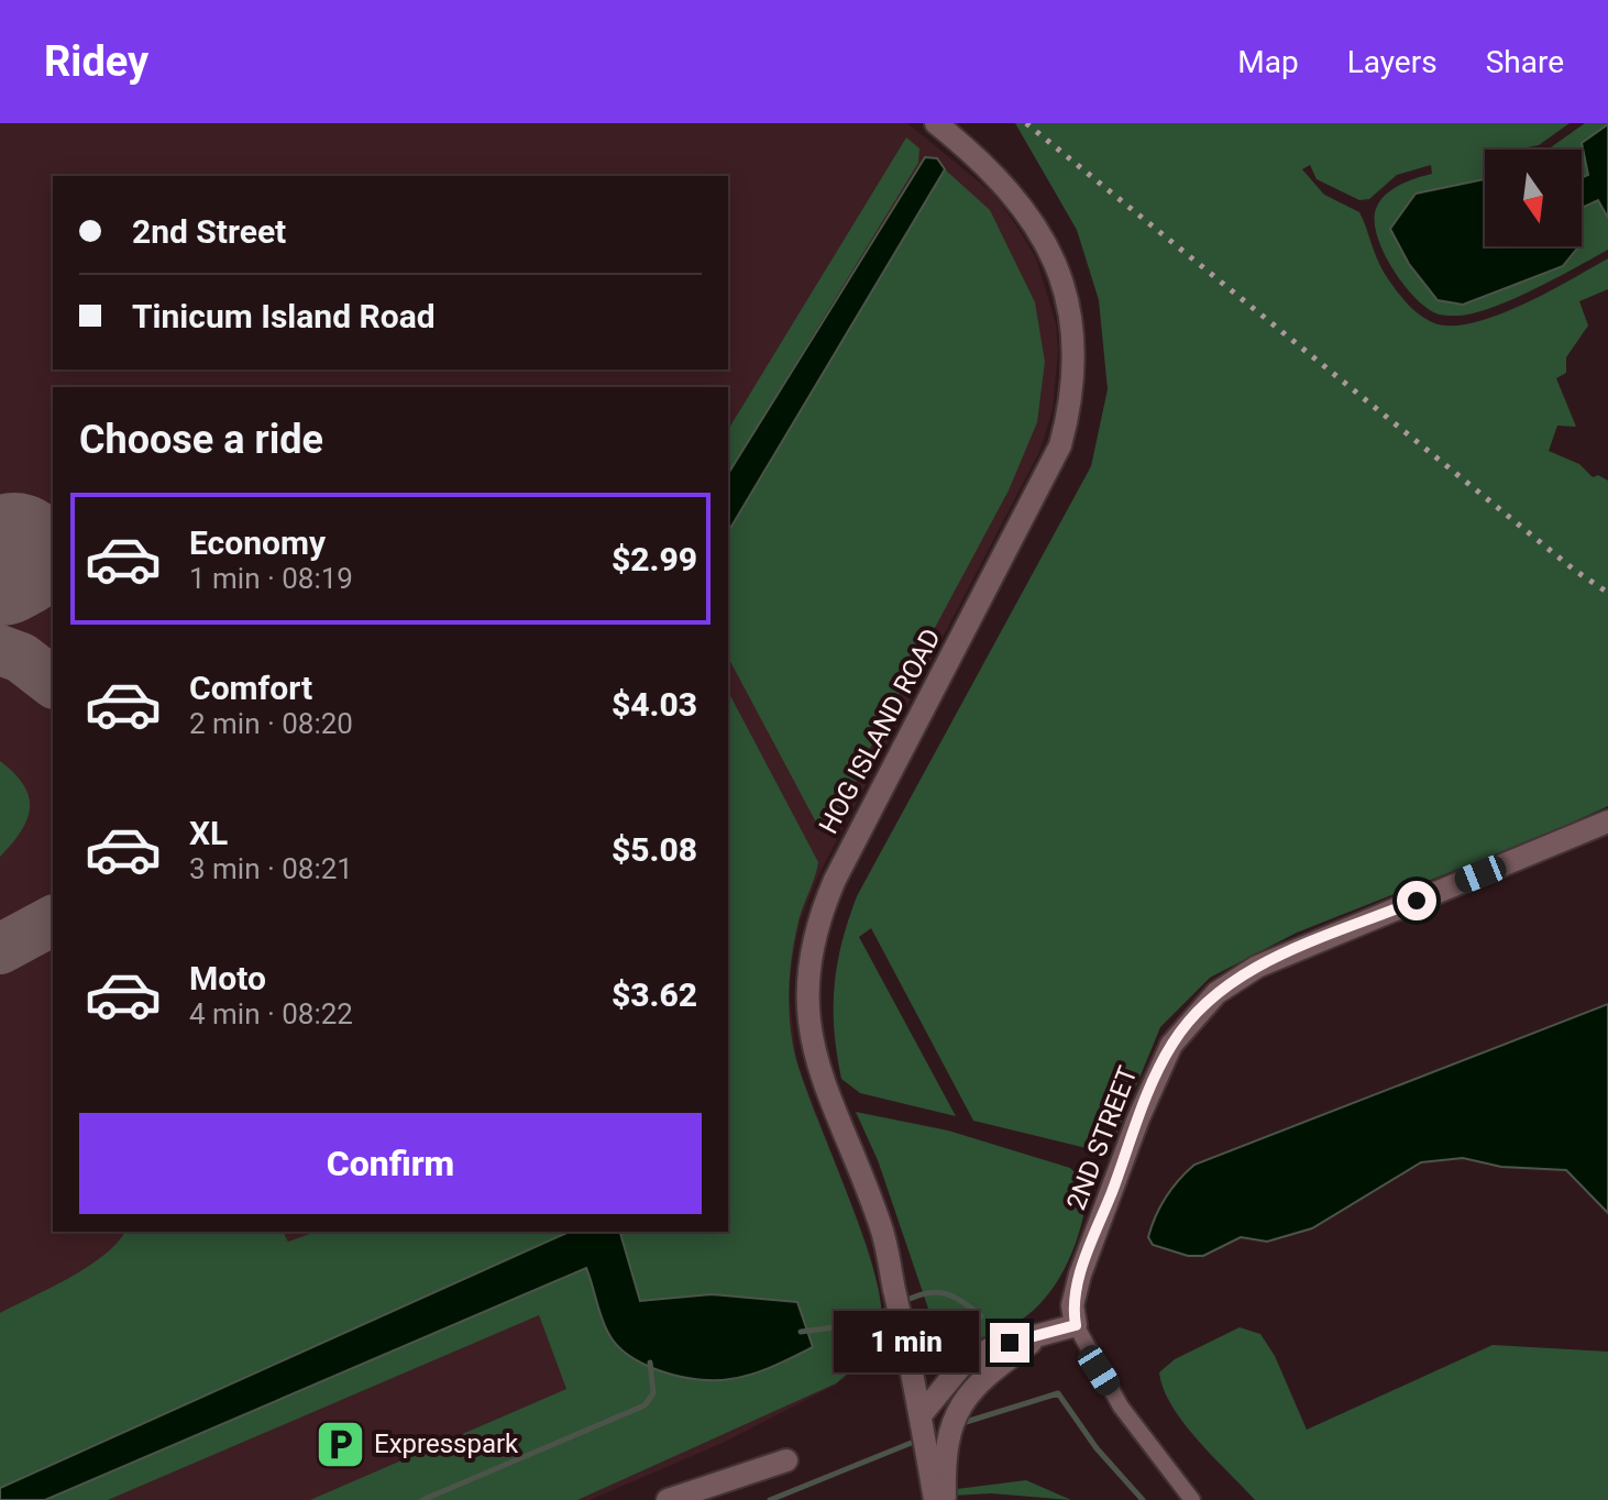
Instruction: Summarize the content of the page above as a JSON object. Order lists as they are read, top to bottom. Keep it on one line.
{"streets":{"street":["HOG ISLAND ROAD","2ND STREET"]},"places":{"parking":["Expresspark"]},"north":"bottom","page":{"header":"Ridey","nav":["Map","Layers","Share"],"banner":["2nd Street","Tinicum Island Road"],"heading":"Choose a ride","list":[{"name":"Economy","note":"1 min · 08:19","value":"$2.99"},{"name":"Comfort","note":"2 min · 08:20","value":"$4.03"},{"name":"XL","note":"3 min · 08:21","value":"$5.08"},{"name":"Moto","note":"4 min · 08:22","value":"$3.62"}],"buttons":"Confirm","bubble":"1 min"}}
